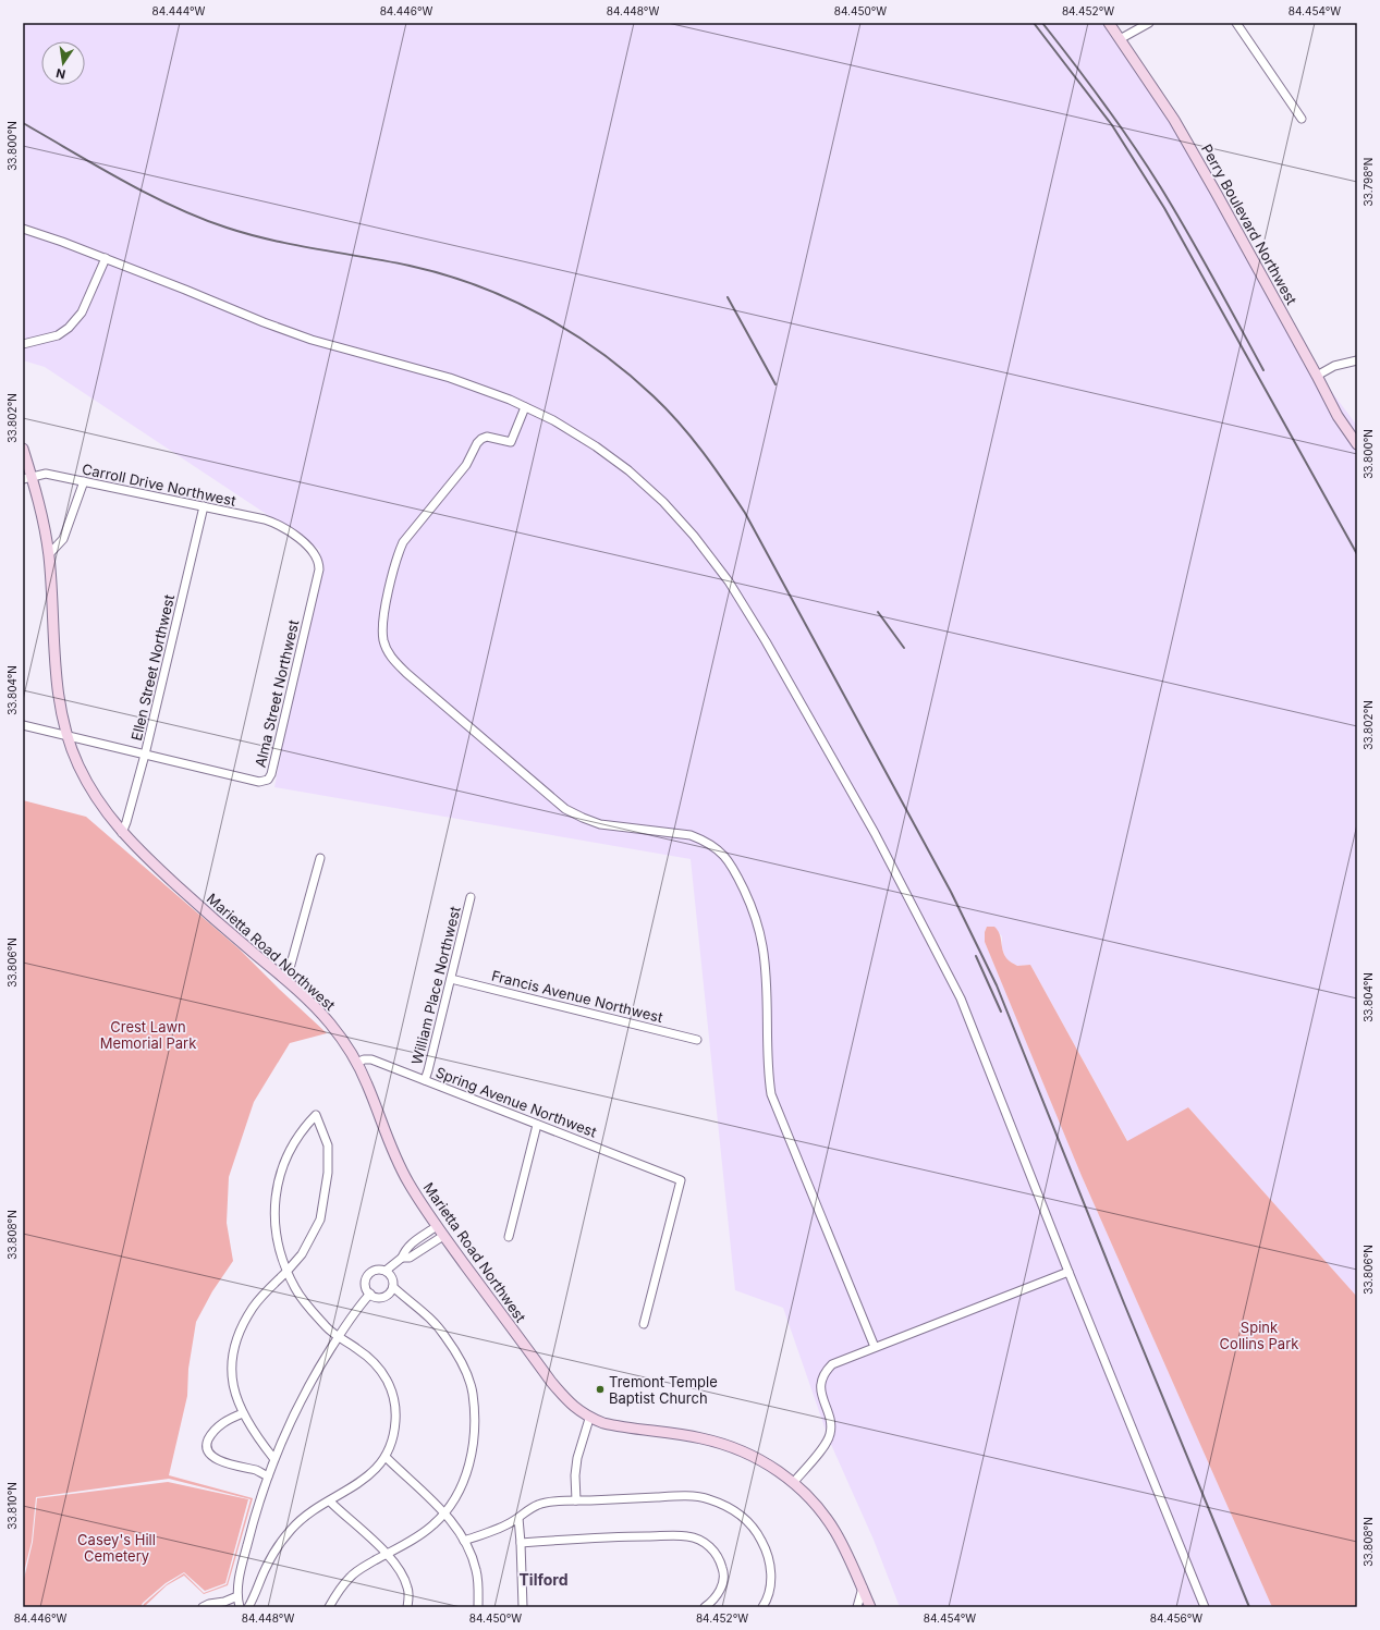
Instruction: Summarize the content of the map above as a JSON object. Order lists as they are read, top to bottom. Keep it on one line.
{"streets":{"main road":["Perry Boulevard Northwest","Marietta Road Northwest"],"street":["Carroll Drive Northwest","Ellen Street Northwest","Alma Street Northwest","William Place Northwest","Francis Avenue Northwest","Spring Avenue Northwest"]},"crossings":[["Carroll Drive Northwest","Ellen Street Northwest"],["Carroll Drive Northwest","Alma Street Northwest"],["Carroll Drive Northwest","Marietta Road Northwest"],["Ellen Street Northwest","Alma Street Northwest"],["Ellen Street Northwest","Marietta Road Northwest"],["Alma Street Northwest","Marietta Road Northwest"],["Marietta Road Northwest","Spring Avenue Northwest"],["William Place Northwest","Francis Avenue Northwest"],["William Place Northwest","Spring Avenue Northwest"]],"districts":["Tilford"],"parks":["Crest Lawn Memorial Park","Spink Collins Park","Casey's Hill Cemetery"],"places":["Tremont Temple Baptist Church"],"north":"bottom","coordinates":["84.444°W","84.446°W","84.448°W","84.450°W","84.452°W","84.454°W","33.800°N","33.798°N","33.802°N","33.804°N","33.806°N","33.808°N","33.810°N","84.456°W"]}
